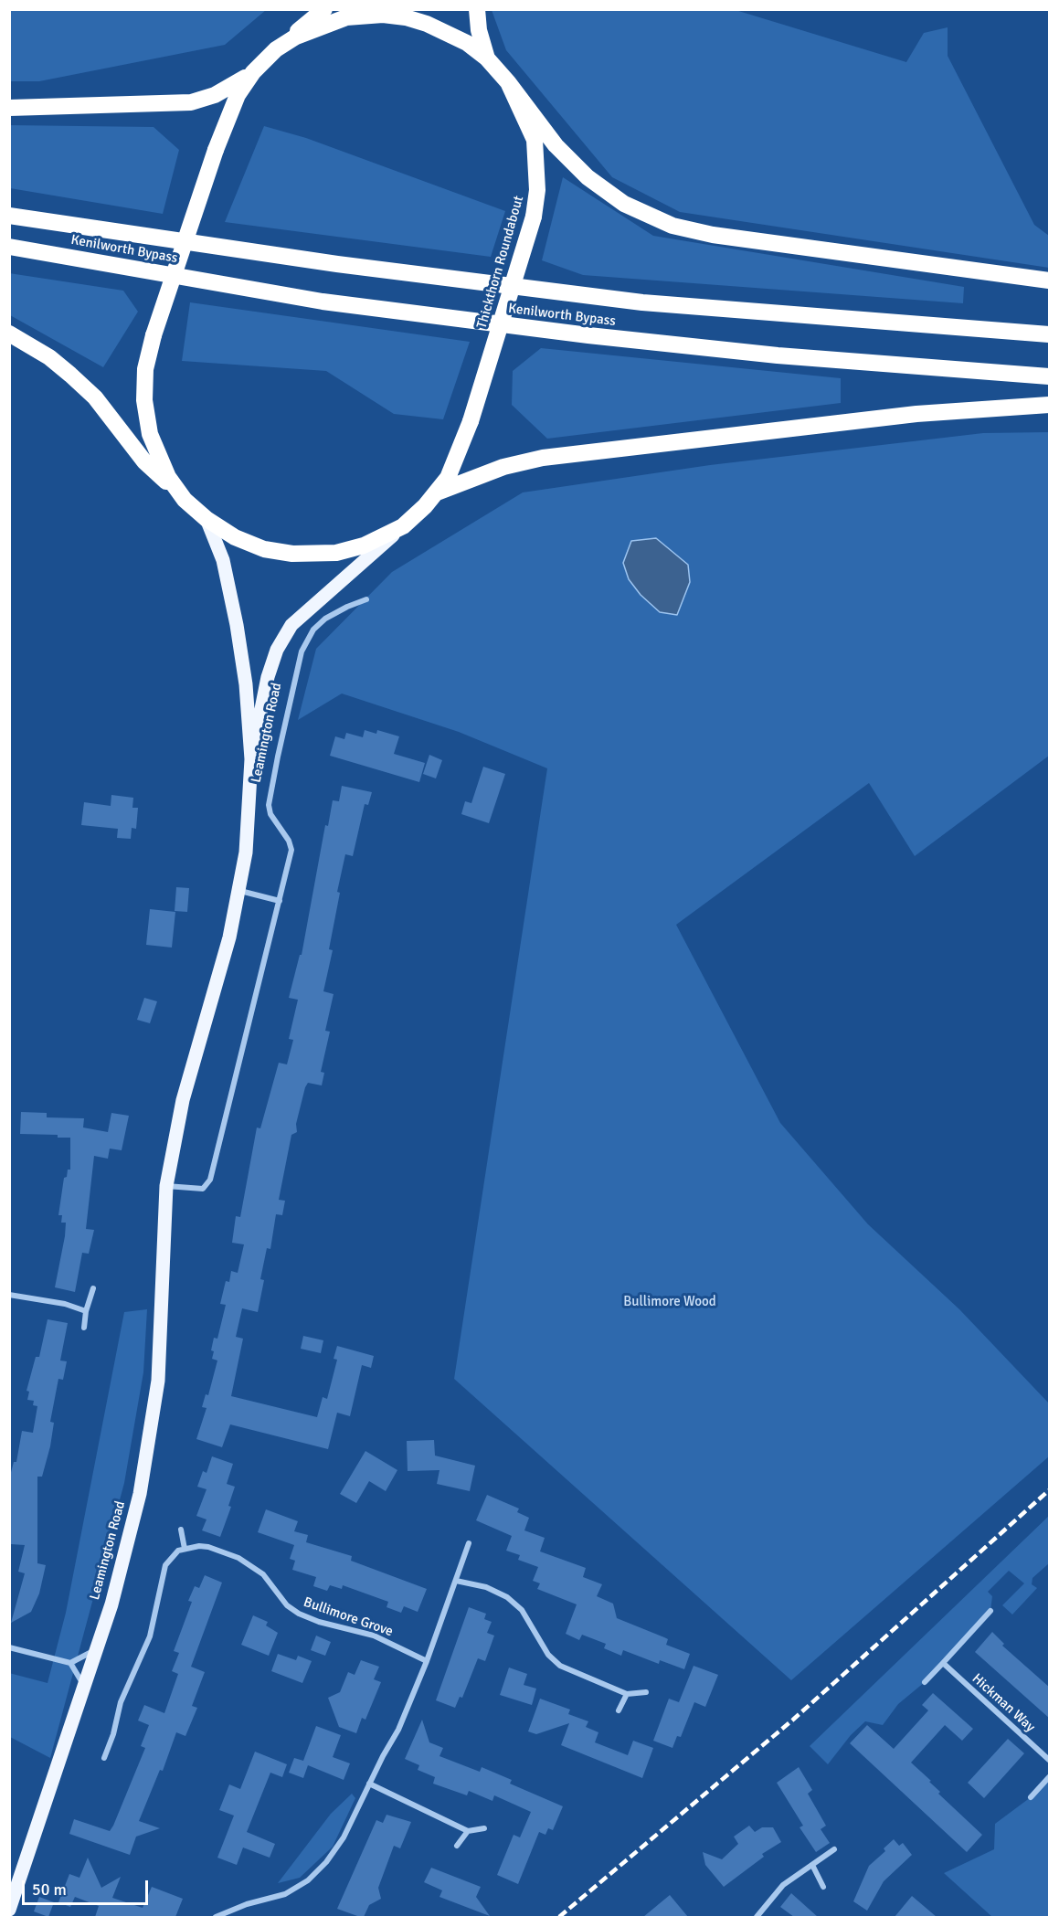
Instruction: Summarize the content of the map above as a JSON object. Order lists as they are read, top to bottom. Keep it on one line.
{"streets":{"highway":["Kenilworth Bypass","Thickthorn Roundabout"],"main road":["Leamington Road"],"street":["Bullimore Grove","Hickman Way"]},"crossings":[["Thickthorn Roundabout","Leamington Road"]],"parks":["Bullimore Wood"],"scale_bar":"50 m"}
